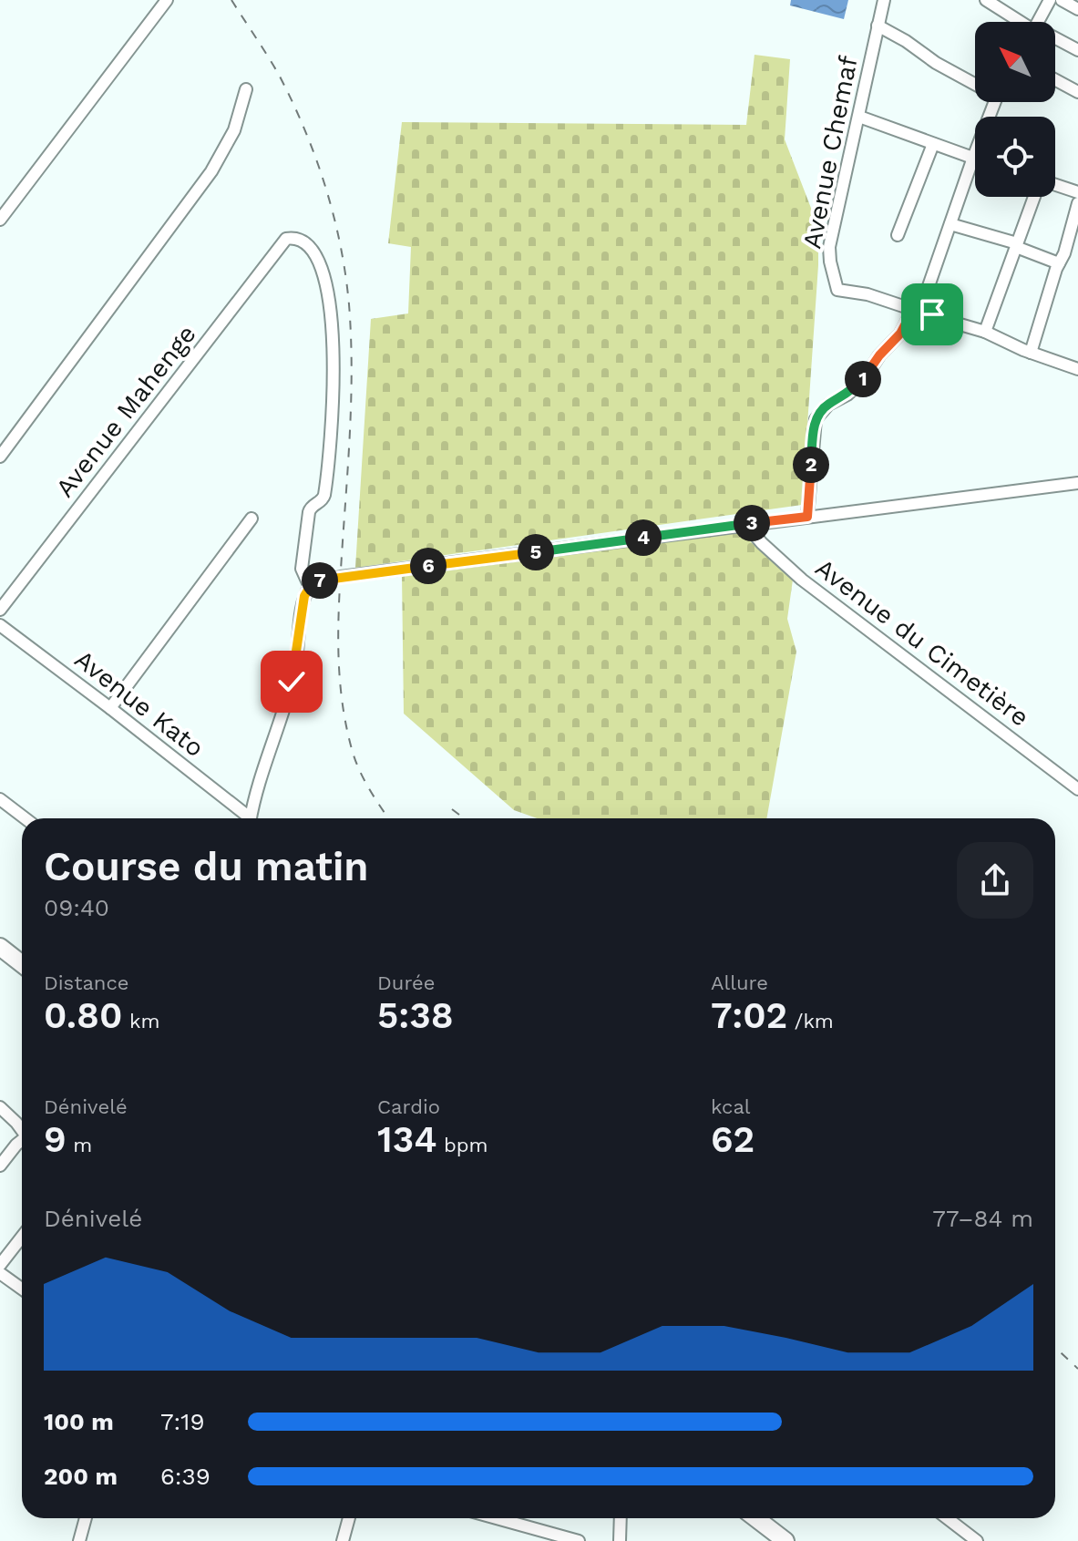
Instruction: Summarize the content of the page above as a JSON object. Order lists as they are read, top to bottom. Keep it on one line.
{"streets":{"street":["Avenue Chemaf","Avenue Mahenge","Avenue du Cimetière","Avenue Kato"]},"north":"top left","page":{"pins":["1","2","3","4","5","6","7"],"heading":["Course du matin","09:40"],"stats":[["Distance","0.80 km"],["Durée","5:38"],["Allure","7:02 /km"],["Dénivelé","9 m"],["Cardio","134 bpm"],["kcal","62"]],"chart":["Dénivelé","77–84 m"],"list":[{"name":"100 m","note":"7:19"},{"name":"200 m","note":"6:39"}]}}
